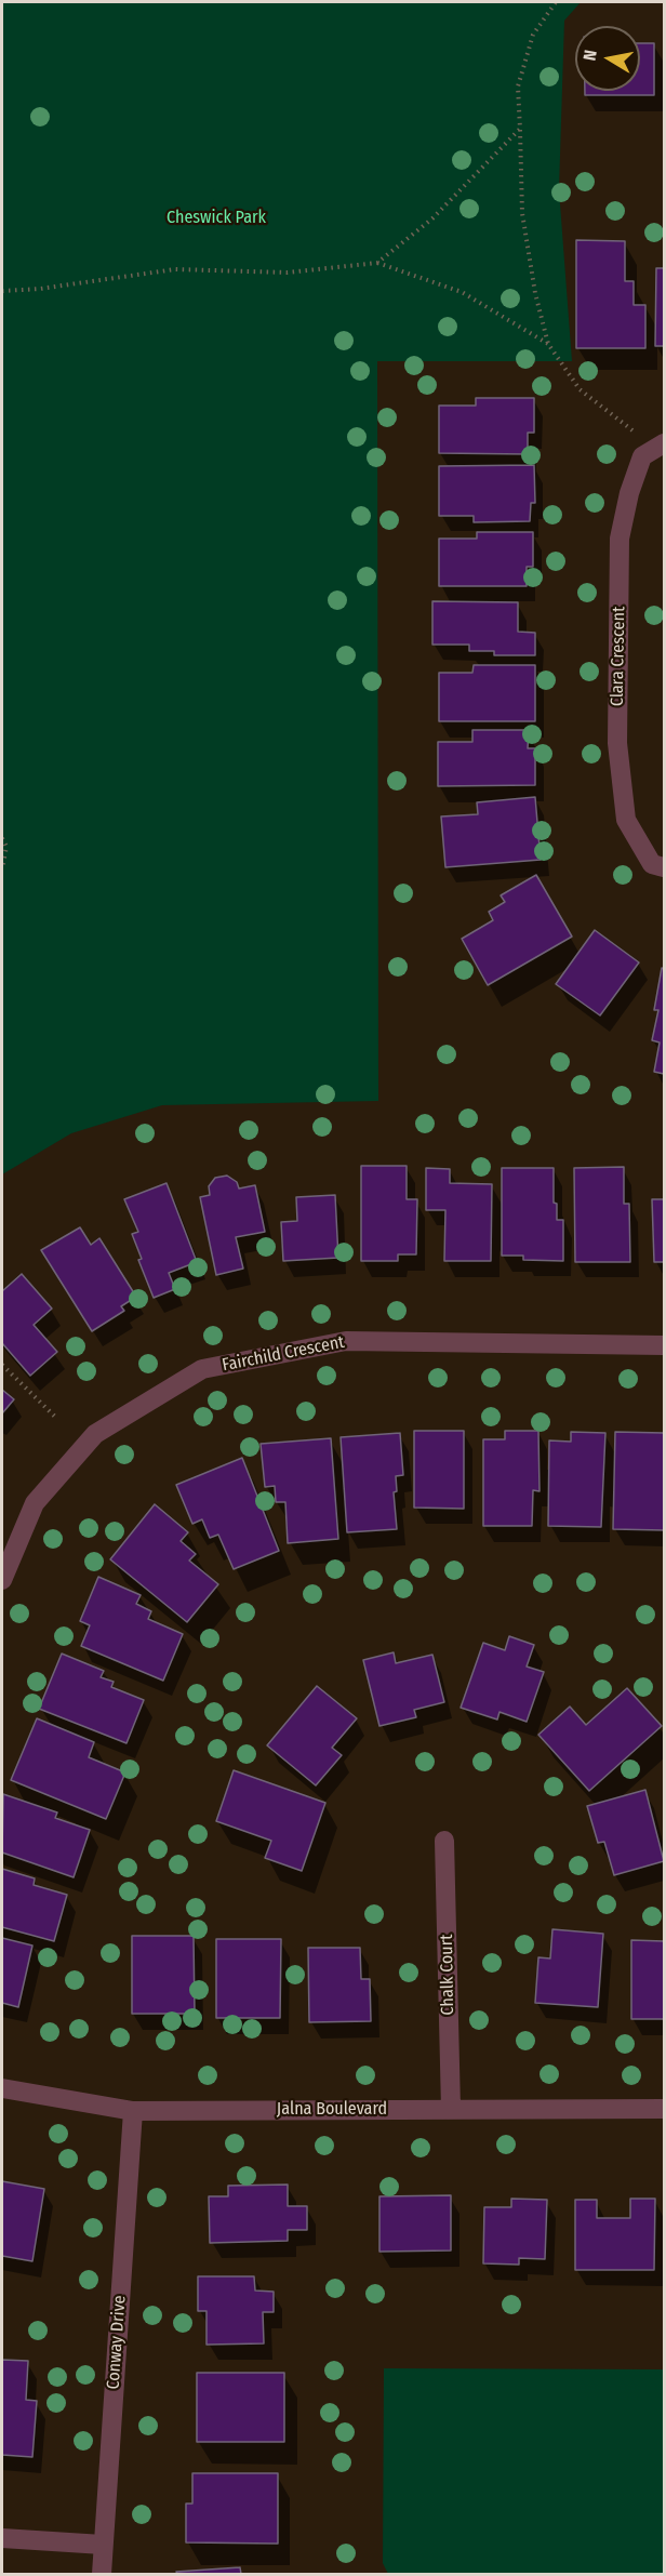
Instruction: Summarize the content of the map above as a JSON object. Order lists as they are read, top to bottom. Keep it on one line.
{"streets":{"street":["Clara Crescent","Fairchild Crescent","Chalk Court","Jalna Boulevard","Conway Drive"]},"crossings":[["Chalk Court","Jalna Boulevard"],["Jalna Boulevard","Conway Drive"]],"parks":["Cheswick Park"],"north":"left"}
